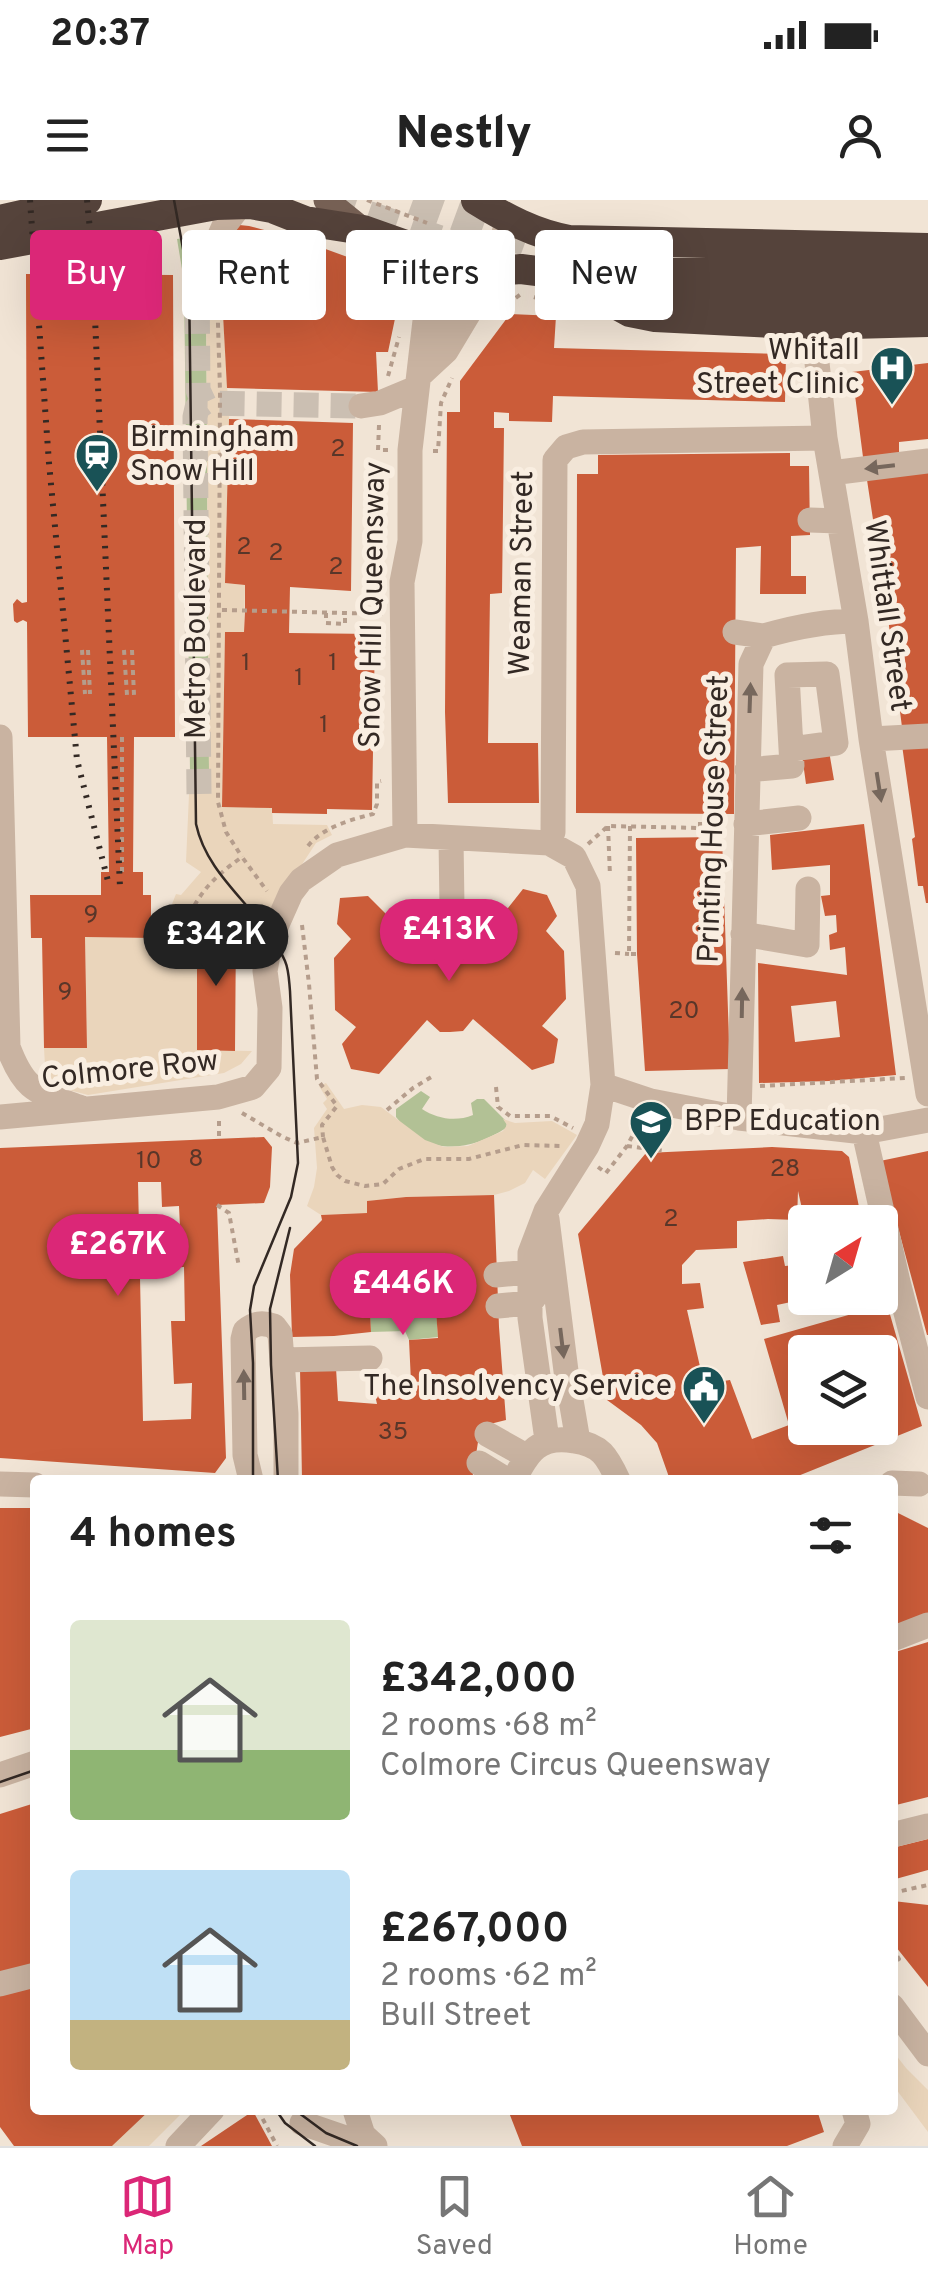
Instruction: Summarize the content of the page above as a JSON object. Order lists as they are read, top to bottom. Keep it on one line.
{"streets":{"street":["Weaman Street","Snow Hill Queensway","Whittall Street","Printing House Street","Colmore Row"],"path":["Metro Boulevard"]},"crossings":[["Weaman Street","Whittall Street"],["Snow Hill Queensway","Colmore Row"]],"one_way":["Whittall Street"],"places":{"hospital":["Whitall Street Clinic"],"station":["Birmingham Snow Hill"],"school or university":["BPP Education"],"public building":["The Insolvency Service"]},"house_numbers":["2","2","2","2","1","1","1","1","9","9","20","8","10","28","2","35"],"north":"top right","page":{"status":"20:37","header":"Nestly","chip":["Buy","Rent","Filters","New"],"price":["£413K","£342K","£267K","£446K"],"heading":"4 homes","list":[{"name":"£342,000","note":"2 rooms · 68 m² · Colmore Circus Queensway"},{"name":"£267,000","note":"2 rooms · 62 m² · Bull Street"}],"tabs":["Map","Saved","Home"]}}
